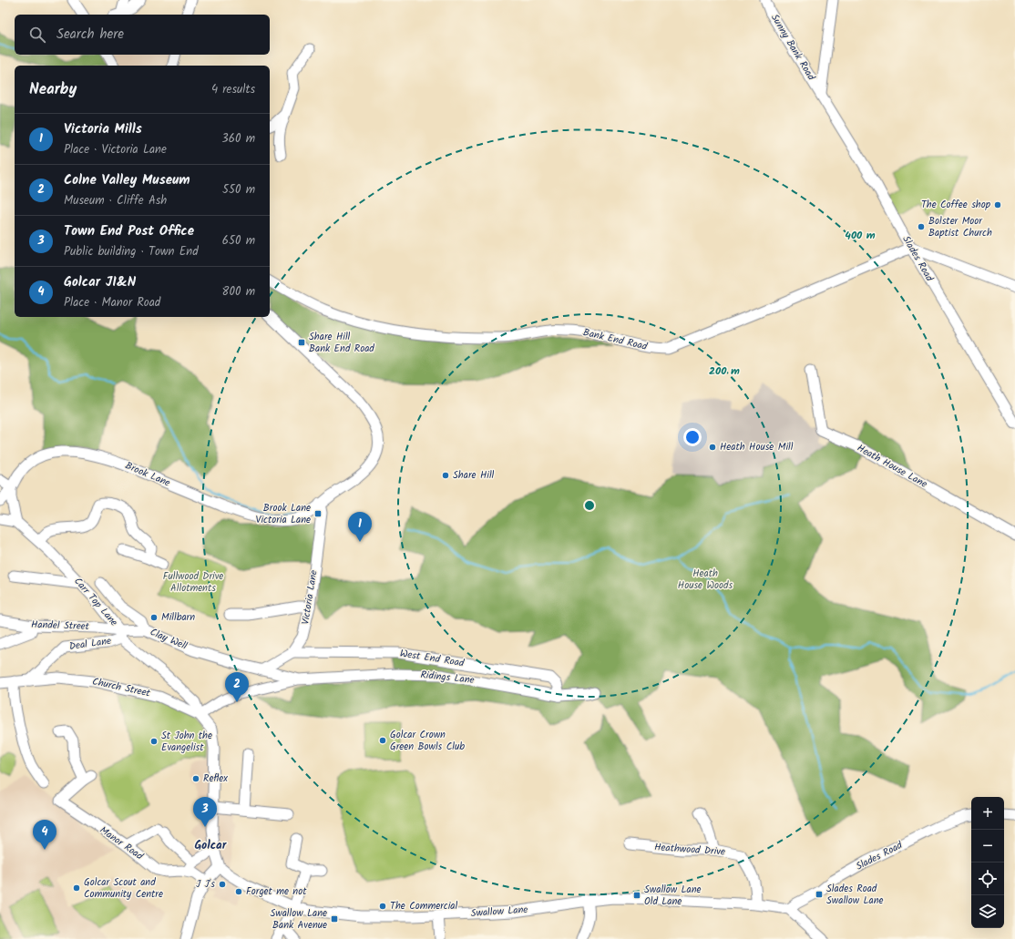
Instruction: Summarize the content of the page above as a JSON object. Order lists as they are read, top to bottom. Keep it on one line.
{"streets":{"street":["Sunny Bank Road","Slades Road","Bank End Road","Heath House Lane","Brook Lane","Victoria Lane","Carr Top Lane","Handel Street","Clay Well","Deal Lane","West End Road","Ridings Lane","Church Street","Manor Road","Heathwood Drive","Swallow Lane"]},"crossings":[["Sunny Bank Road","Slades Road"],["Slades Road","Bank End Road"],["Slades Road","Swallow Lane"],["Brook Lane","Victoria Lane"],["Victoria Lane","Clay Well"],["Victoria Lane","West End Road"],["Carr Top Lane","Handel Street"],["Carr Top Lane","Clay Well"],["Carr Top Lane","Deal Lane"],["Carr Top Lane","Church Street"],["Handel Street","Clay Well"],["Handel Street","Deal Lane"],["Clay Well","Deal Lane"],["Clay Well","Ridings Lane"],["Deal Lane","Church Street"],["West End Road","Ridings Lane"],["Church Street","Swallow Lane"],["Heathwood Drive","Swallow Lane"]],"districts":["Golcar"],"parks":["Heath House Woods","Fullwood Drive Allotments"],"places":{"other":["The Coffee shop","Bolster Moor Baptist Church","Heath House Mill","Share Hill","Millbarn","Golcar Crown Green Bowls Club","St John the Evangelist","Reflex","J J's","Golcar Scout and Community Centre","Forget me not","The Commercial"],"transit":["Share Hill Bank End Road","Brook Lane Victoria Lane","Slades Road Swallow Lane","Swallow Lane Old Lane","Swallow Lane Bank Avenue"]},"page":{"search":"Search here","heading":["Nearby","4 results"],"list":[{"mark":"1","name":"Victoria Mills","note":"Place · Victoria Lane","value":"360 m"},{"mark":"2","name":"Colne Valley Museum","note":"Museum · Cliffe Ash","value":"550 m"},{"mark":"3","name":"Town End Post Office","note":"Public building · Town End","value":"650 m"},{"mark":"4","name":"Golcar JI&N","note":"Place · Manor Road","value":"800 m"}],"pins":["1","2","3","4"],"map_buttons":["+","−"]},"rings":["400 m","200 m"]}
